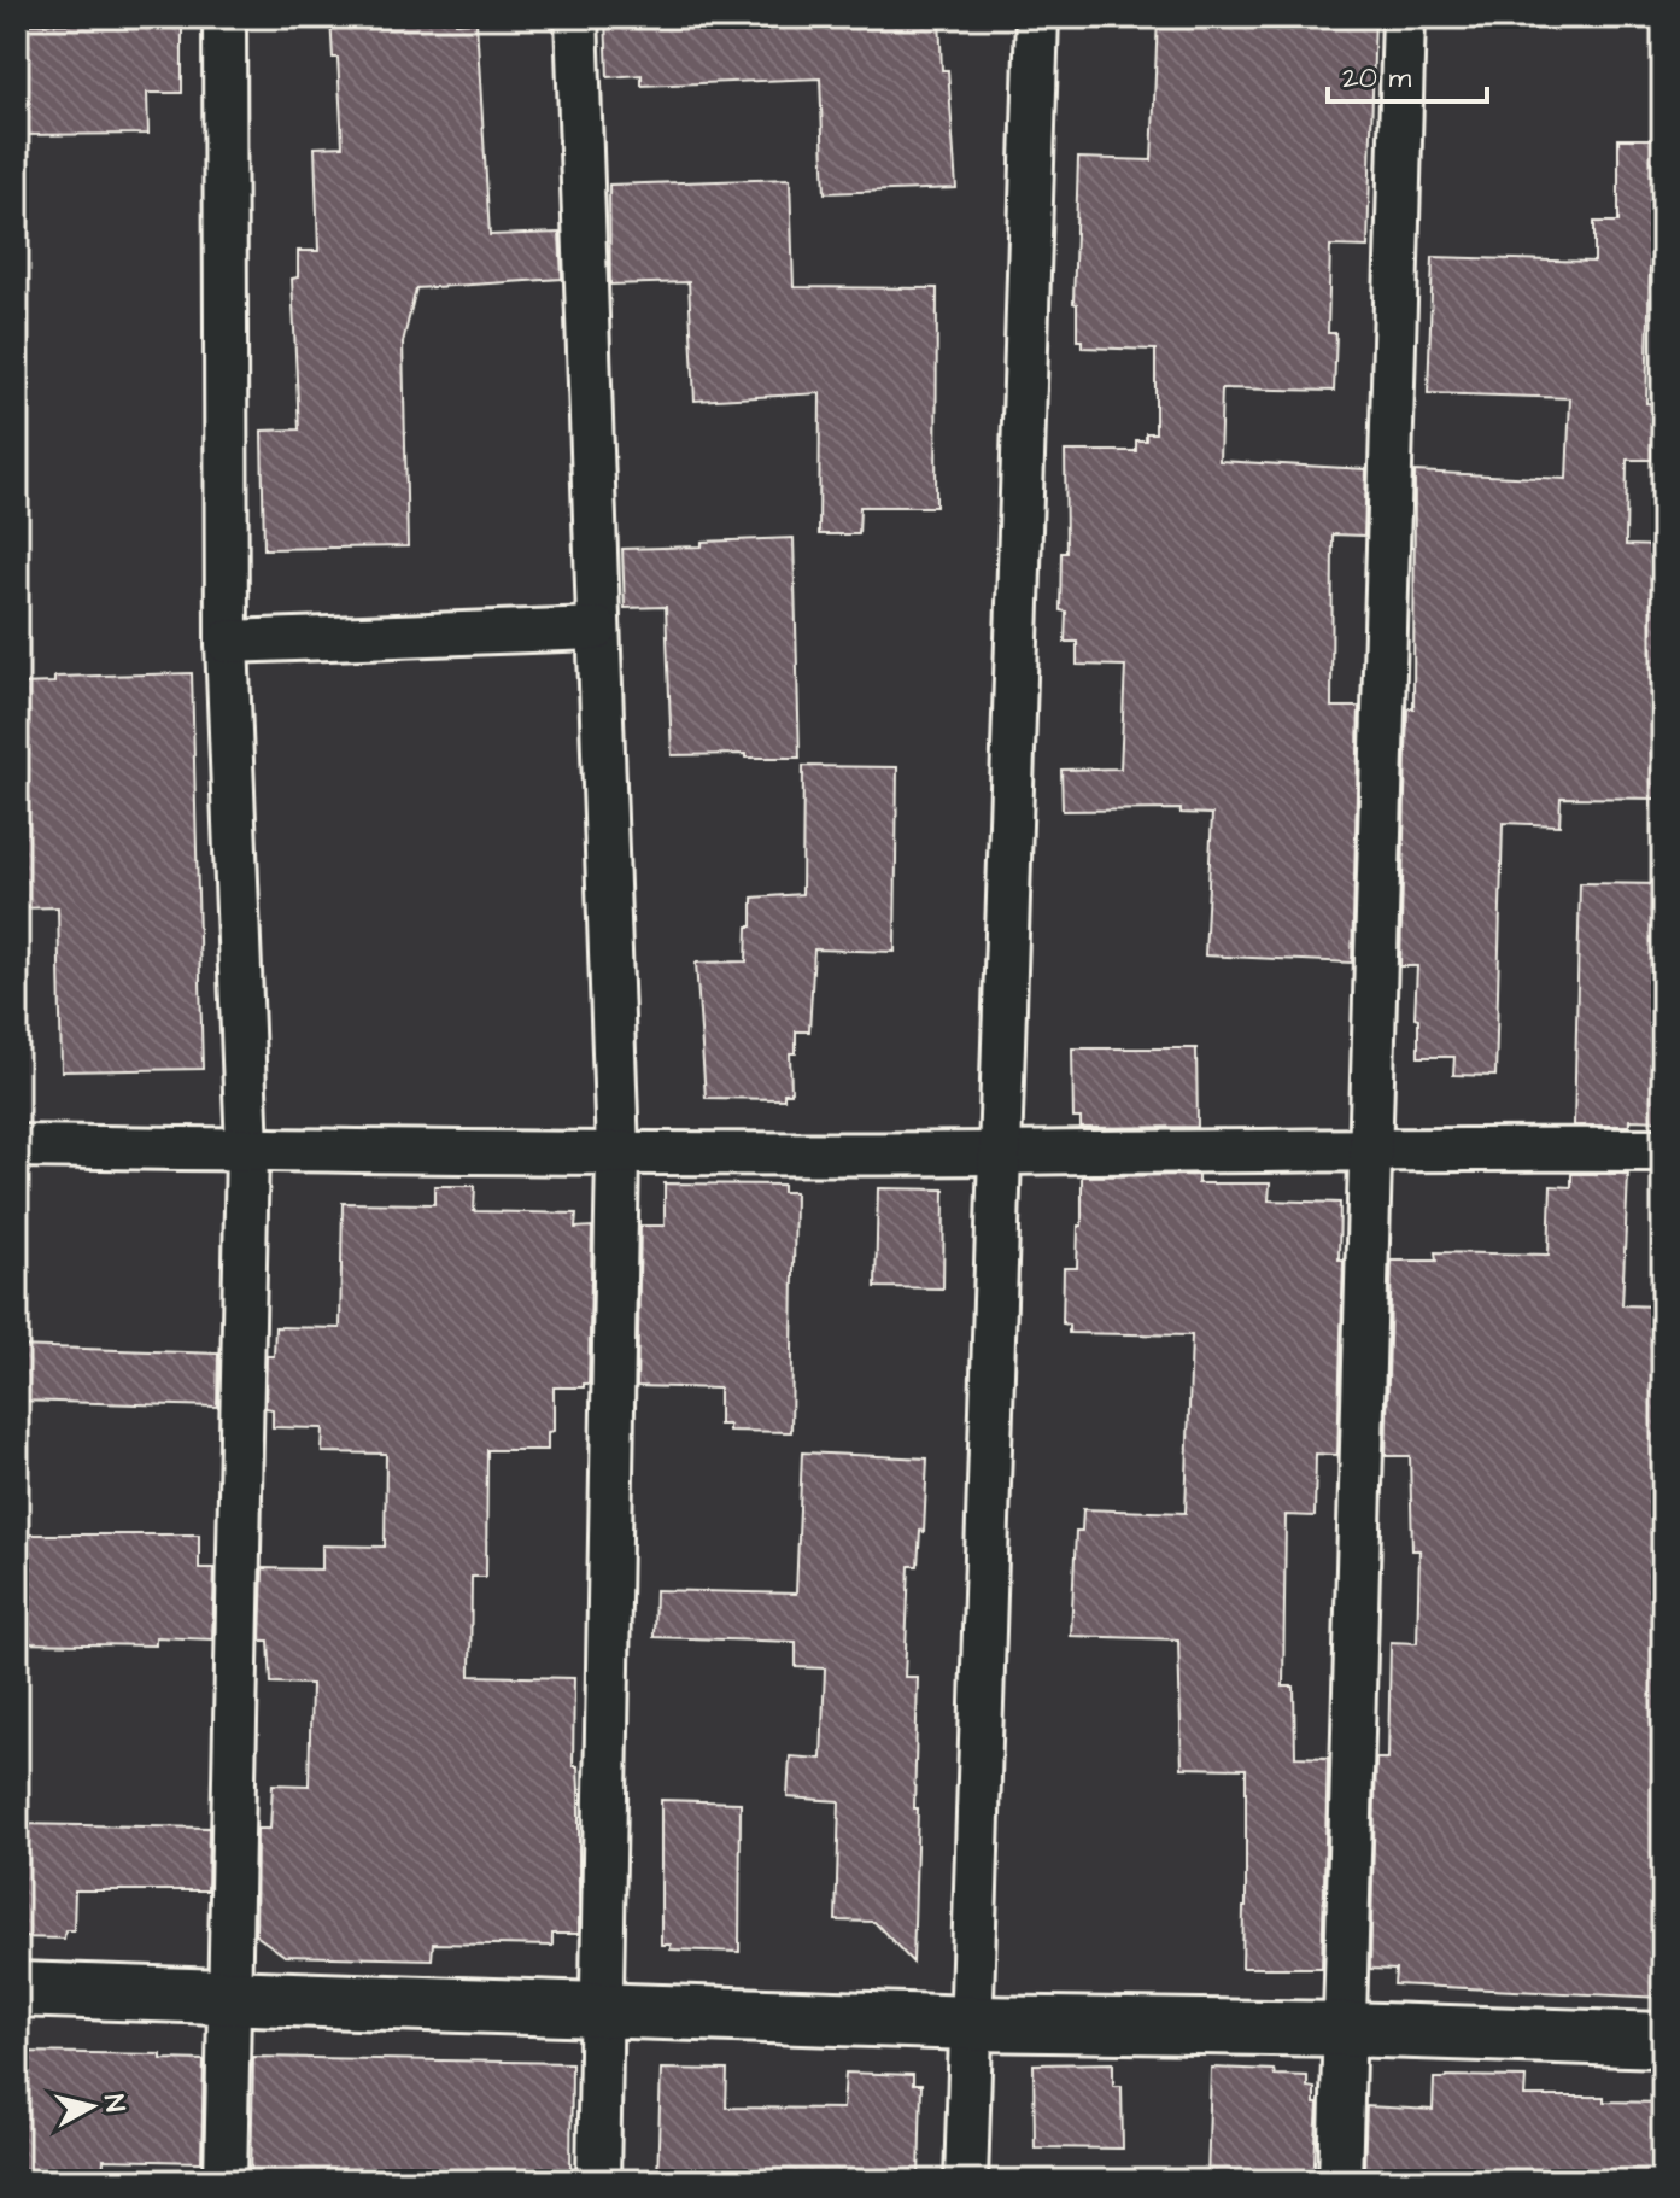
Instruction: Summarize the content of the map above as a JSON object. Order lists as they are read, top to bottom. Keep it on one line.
{"scale_bar":"20 m","north":"right"}
